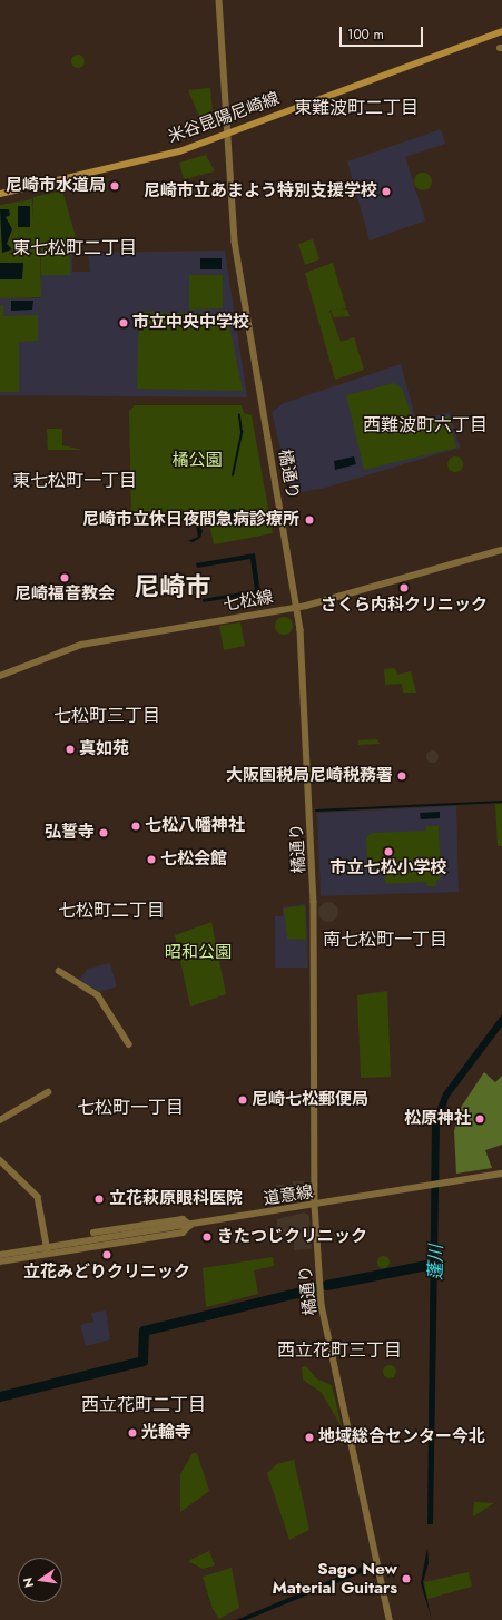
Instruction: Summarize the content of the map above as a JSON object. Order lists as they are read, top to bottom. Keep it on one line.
{"streets":{"main road":["米谷昆陽尼崎線"],"street":["橘通り","七松線","道意線"]},"crossings":[["米谷昆陽尼崎線","橘通り"],["橘通り","七松線"],["橘通り","道意線"]],"districts":["東難波町二丁目","東七松町二丁目","西難波町六丁目","東七松町一丁目","尼崎市","七松町三丁目","七松町二丁目","南七松町一丁目","七松町一丁目","西立花町三丁目","西立花町二丁目"],"water":["蓬川"],"parks":["橘公園","昭和公園"],"places":["尼崎市水道局","尼崎市立あまよう特別支援学校","市立中央中学校","尼崎市立休日夜間急病診療所","尼崎福音教会","さくら内科クリニック","真如苑","大阪国税局尼崎税務署","七松八幡神社","弘誓寺","市立七松小学校","七松会館","尼崎七松郵便局","松原神社","立花萩原眼科医院","きたつじクリニック","立花みどりクリニック","光輪寺","地域総合センター今北","Sago New Material Guitars"],"scale_bar":"100 m","north":"left"}
